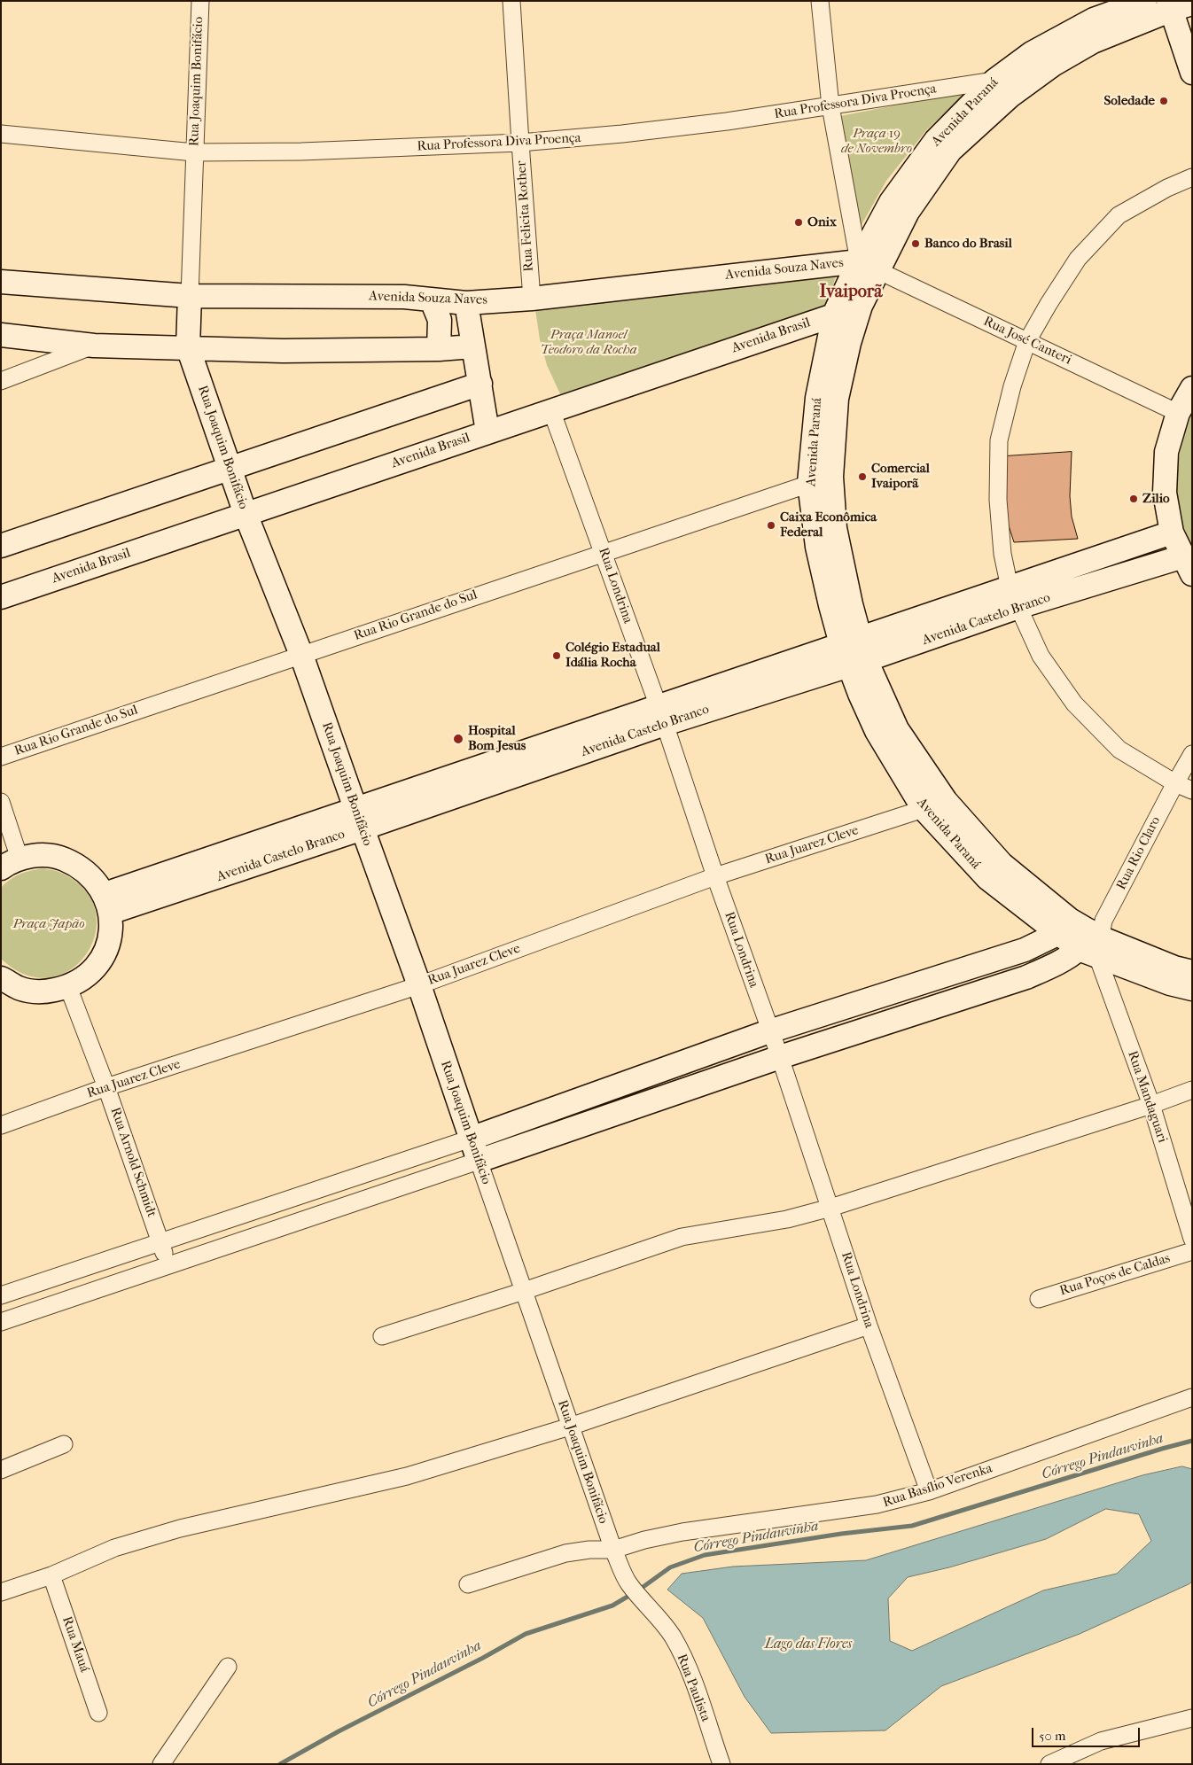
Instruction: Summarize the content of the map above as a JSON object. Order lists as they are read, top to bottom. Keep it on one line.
{"streets":{"street":["Rua Joaquim Bonifácio","Rua Professora Diva Proença","Avenida Paraná","Rua Felicita Rother","Avenida Souza Naves","Avenida Brasil","Rua José Canteri","Rua Londrina","Rua Rio Grande do Sul","Avenida Castelo Branco","Rua Juarez Cleve","Rua Rio Claro","Rua Mandaguari","Rua Arnold Schmidt","Rua Poços de Caldas","Rua Basílio Verenka","Rua Mauá","Rua Paulista"]},"crossings":[["Rua Joaquim Bonifácio","Rua Professora Diva Proença"],["Rua Joaquim Bonifácio","Avenida Souza Naves"],["Rua Joaquim Bonifácio","Avenida Brasil"],["Rua Joaquim Bonifácio","Rua Rio Grande do Sul"],["Rua Joaquim Bonifácio","Avenida Castelo Branco"],["Rua Joaquim Bonifácio","Rua Juarez Cleve"],["Rua Joaquim Bonifácio","Rua Basílio Verenka"],["Rua Joaquim Bonifácio","Rua Paulista"],["Rua Professora Diva Proença","Avenida Paraná"],["Rua Professora Diva Proença","Rua Felicita Rother"],["Avenida Paraná","Avenida Souza Naves"],["Avenida Paraná","Avenida Brasil"],["Avenida Paraná","Rua José Canteri"],["Avenida Paraná","Rua Rio Grande do Sul"],["Avenida Paraná","Avenida Castelo Branco"],["Avenida Paraná","Rua Juarez Cleve"],["Avenida Paraná","Rua Rio Claro"],["Avenida Paraná","Rua Mandaguari"],["Rua Felicita Rother","Avenida Souza Naves"],["Avenida Souza Naves","Rua José Canteri"],["Avenida Brasil","Rua Londrina"],["Rua Londrina","Rua Rio Grande do Sul"],["Rua Londrina","Avenida Castelo Branco"],["Rua Londrina","Rua Juarez Cleve"],["Rua Londrina","Rua Basílio Verenka"],["Rua Juarez Cleve","Rua Arnold Schmidt"],["Rua Rio Claro","Rua Mandaguari"],["Rua Basílio Verenka","Rua Paulista"]],"districts":["Ivaiporã"],"water":["Córrego Pindauvinha","Lago das Flores"],"parks":["Praça 19 de Novembro","Praça Manoel Teodoro da Rocha","Praça Japão"],"places":["Soledade","Onix","Banco do Brasil","Comercial Ivaiporã","Zilio","Caixa Econômica Federal","Colégio Estadual Idália Rocha","Hospital Bom Jesus"],"scale_bar":"50 m"}
